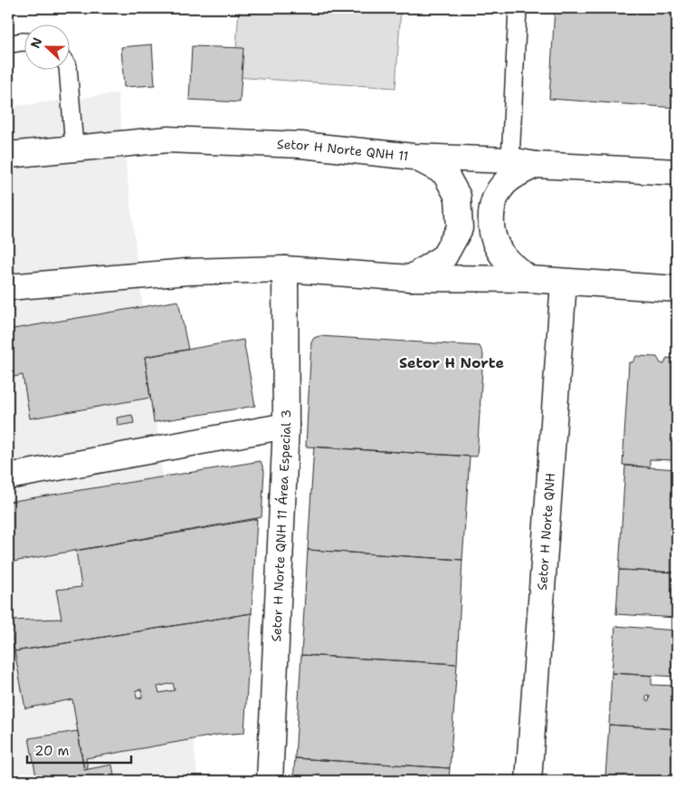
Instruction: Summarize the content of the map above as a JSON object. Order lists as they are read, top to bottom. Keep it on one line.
{"streets":{"street":["Setor H Norte QNH 11","Setor H Norte QNH 11 Área Especial 3","Setor H Norte QNH"]},"districts":["Setor H Norte"],"scale_bar":"20 m","north":"left"}
